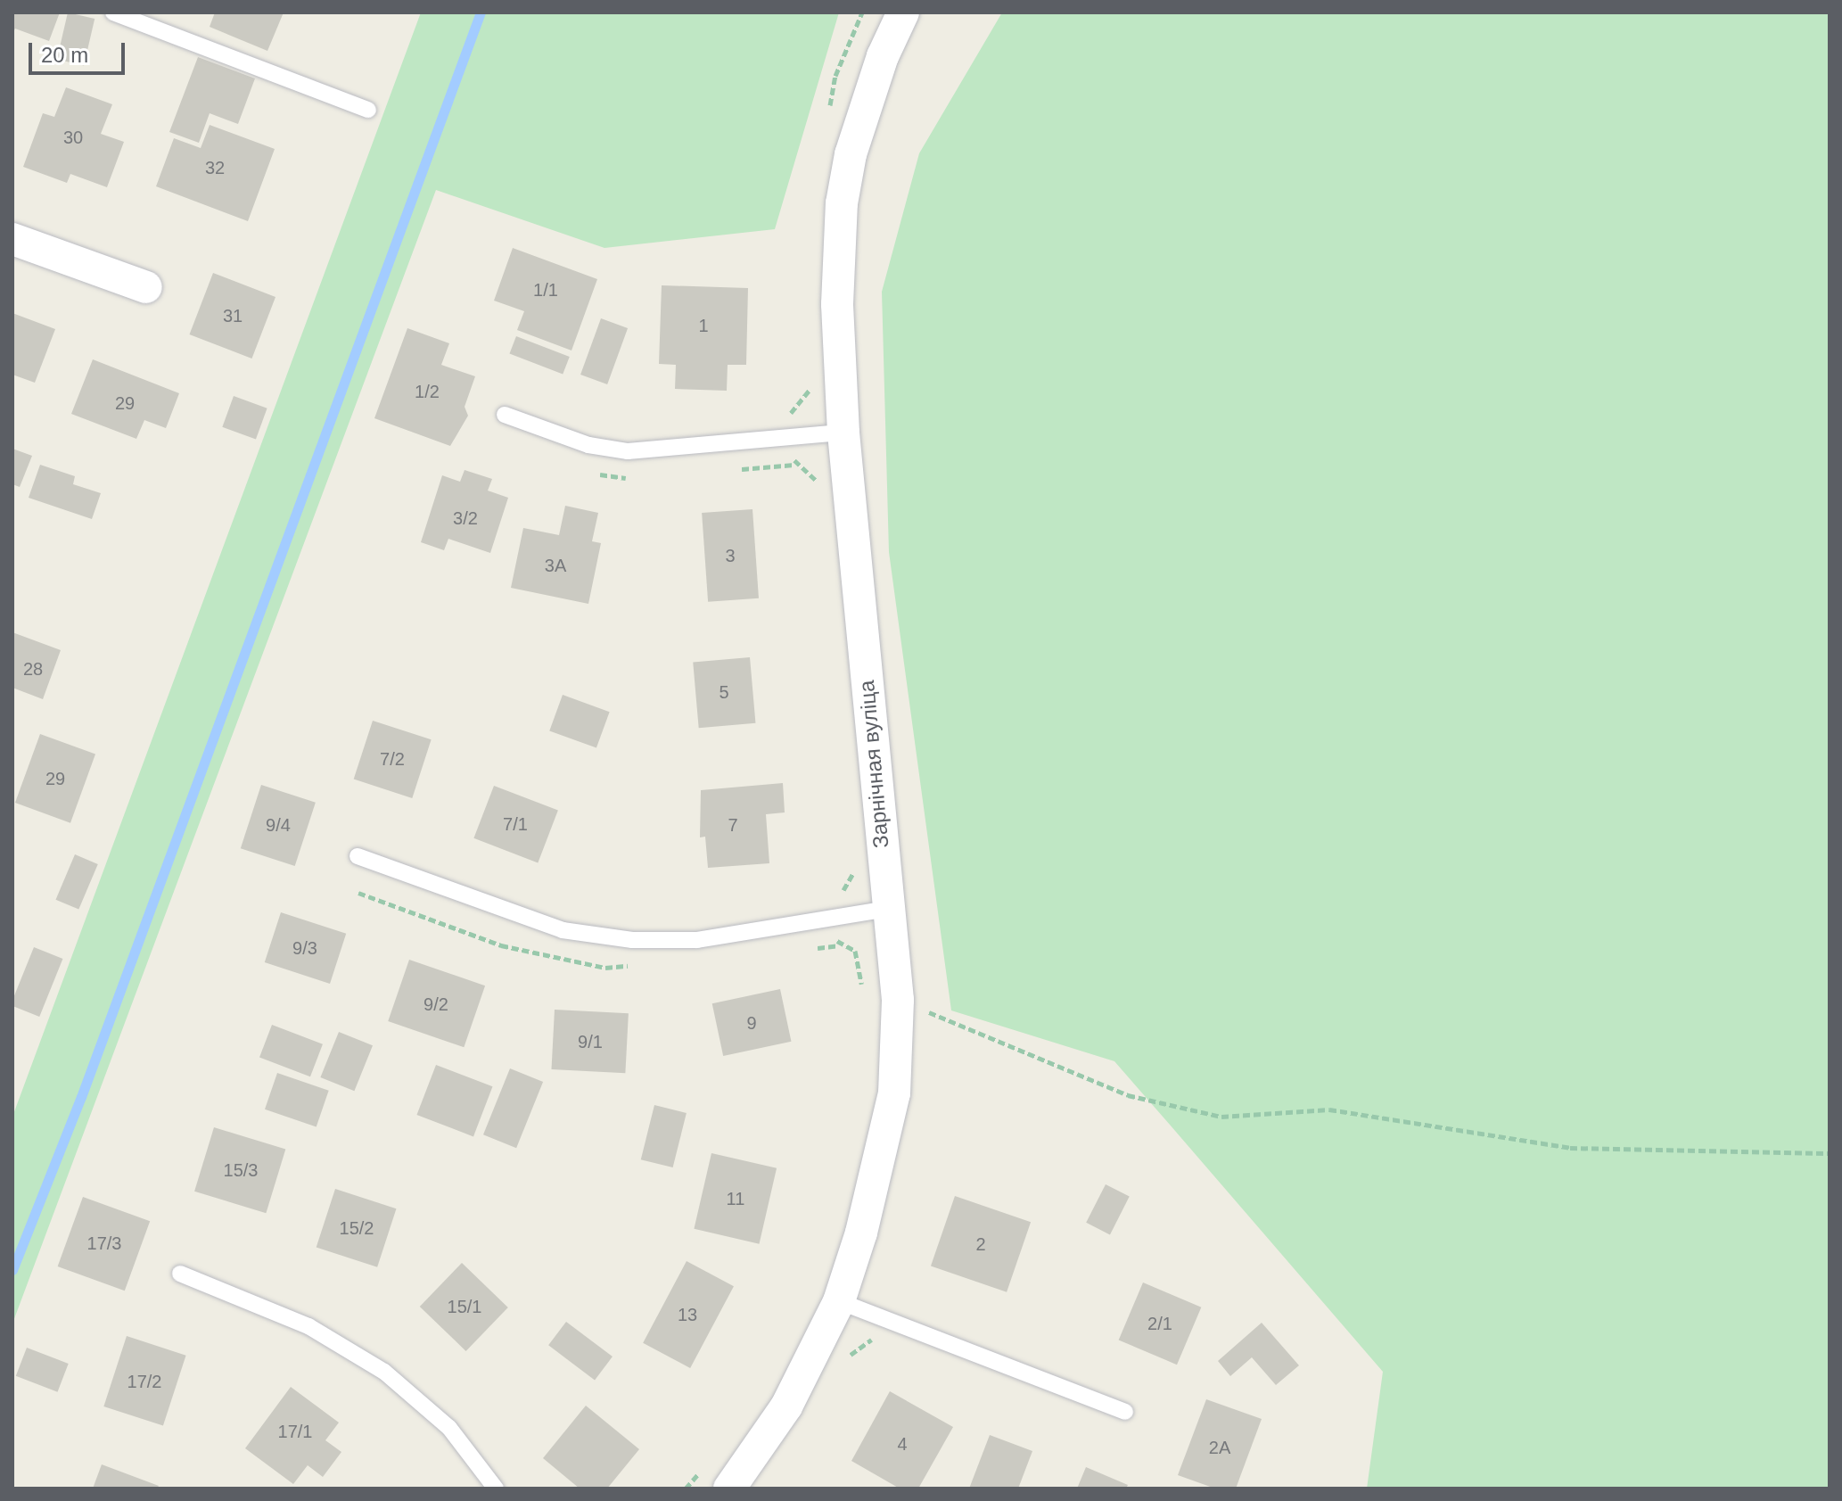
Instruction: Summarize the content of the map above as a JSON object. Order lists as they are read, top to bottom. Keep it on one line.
{"streets":{"street":["Зарнічная вуліца"]},"house_numbers":["30","32","1/1","31","1","1/2","29","3/2","3","3А","28","5","7/2","29","7/1","9/4","7","9/3","9/2","9","9/1","15/3","11","15/2","17/3","2","15/1","13","2/1","17/2","17/1","4","2А"],"scale_bar":"20 m"}
